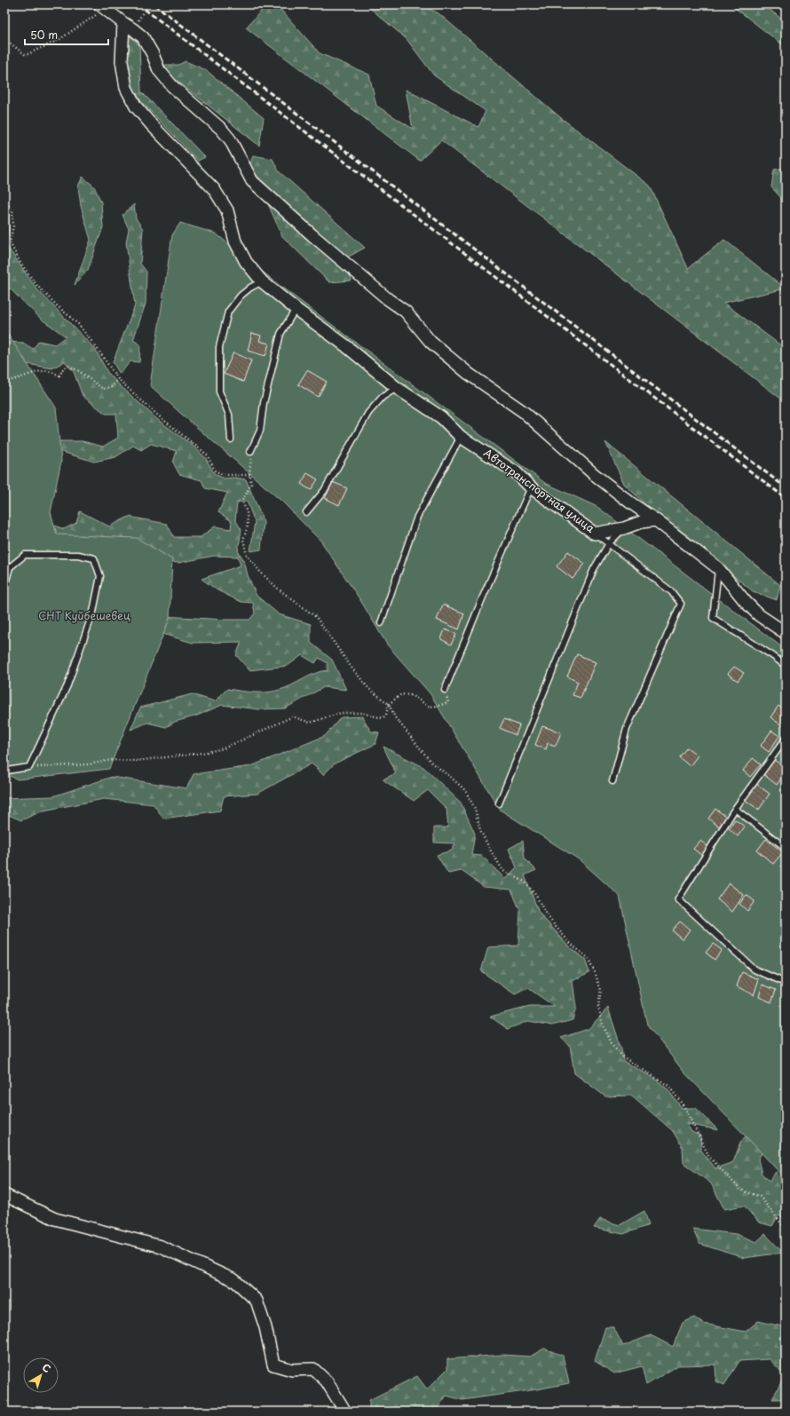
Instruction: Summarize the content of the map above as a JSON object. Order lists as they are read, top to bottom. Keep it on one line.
{"streets":{"street":["Автотранспортная улица"]},"parks":["СНТ Куйбешевец"],"scale_bar":"50 m","north":"top right"}
